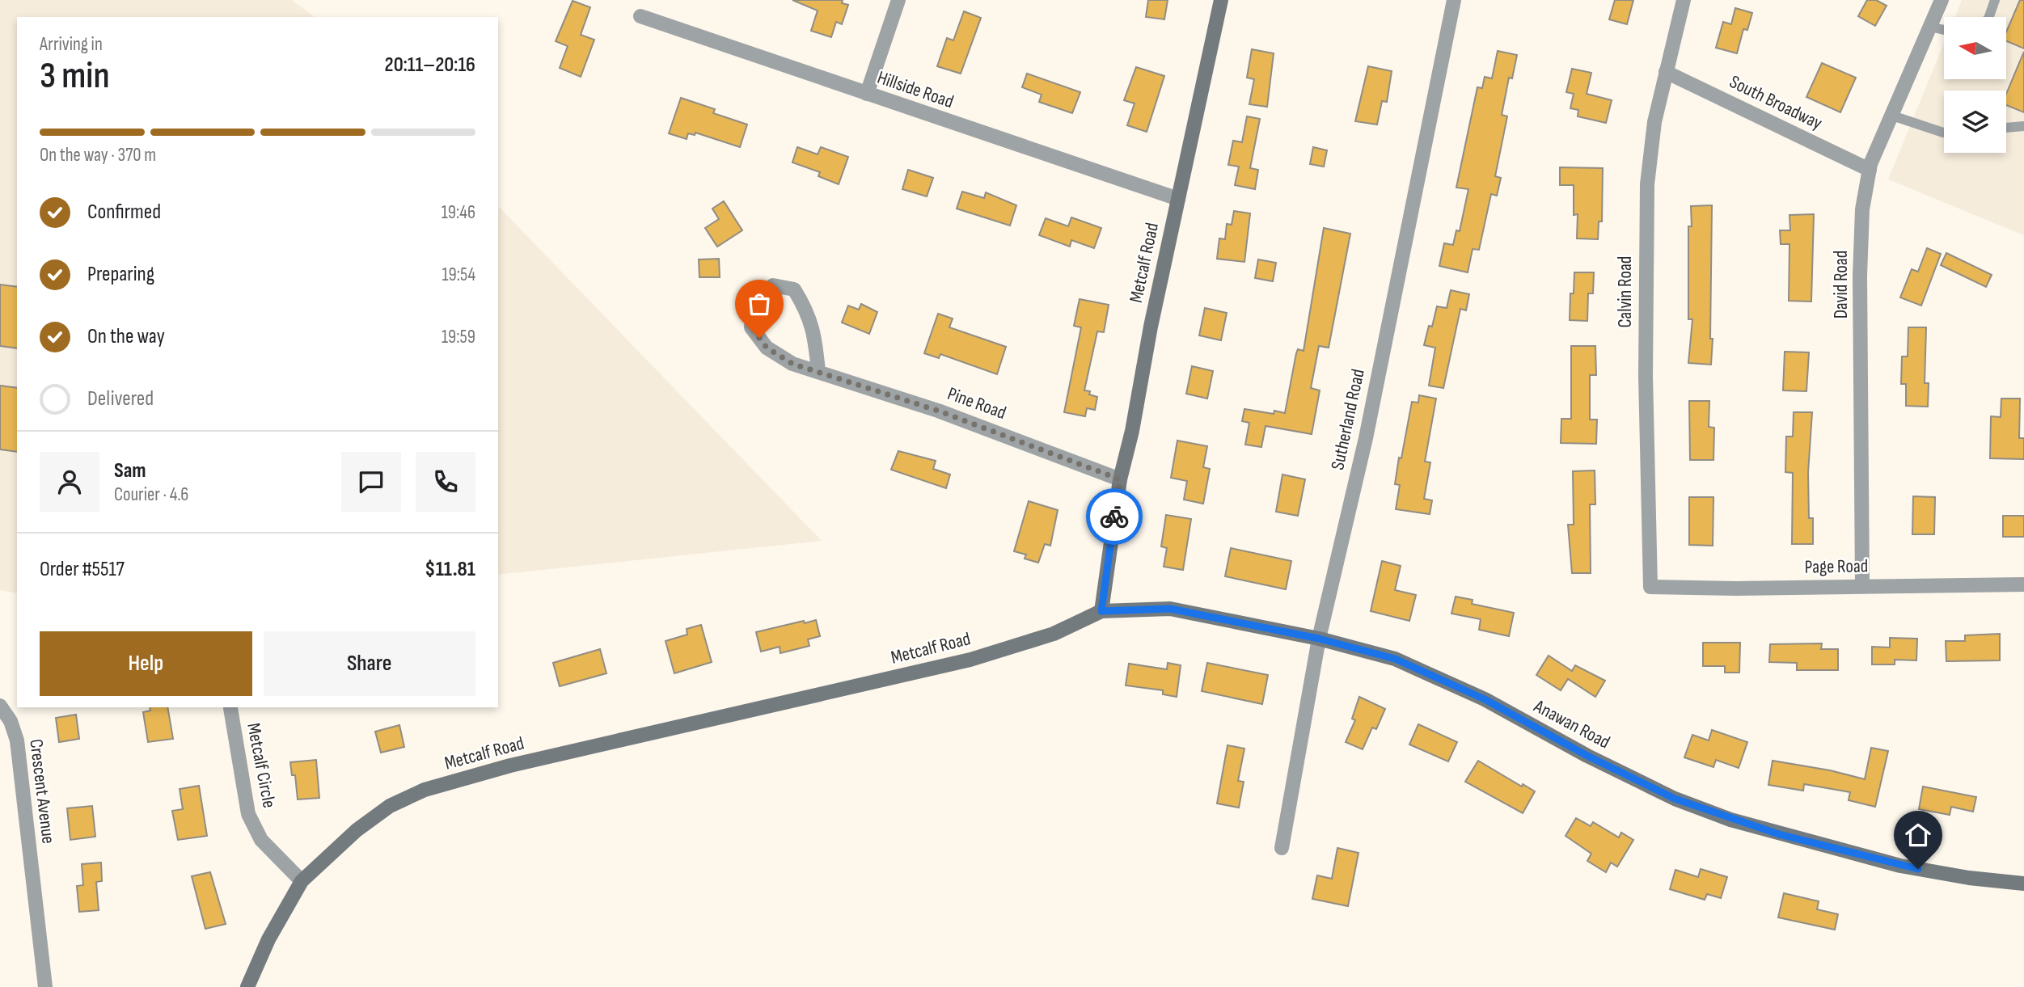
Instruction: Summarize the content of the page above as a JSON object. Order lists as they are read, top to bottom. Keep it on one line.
{"streets":{"street":["Hillside Road","South Broadway","Metcalf Road","David Road","Calvin Road","Pine Road","Sutherland Road","Page Road","Anawan Road","Metcalf Circle","Crescent Avenue"]},"crossings":[["Hillside Road","Metcalf Road"],["South Broadway","David Road"],["South Broadway","Calvin Road"],["Metcalf Road","Pine Road"],["Metcalf Road","Anawan Road"],["Metcalf Road","Metcalf Circle"],["David Road","Page Road"],["Calvin Road","Page Road"],["Sutherland Road","Anawan Road"]],"north":"left","page":{"heading":["3 min","Arriving in","20:11–20:16"],"panel":["Sam","Courier · 4.6","Order #5517","$11.81"],"bar":"On the way · 370 m","list":[["Confirmed","19:46"],["Preparing","19:54"],["On the way","19:59"],"Delivered"],"buttons":["Help","Share"]}}
